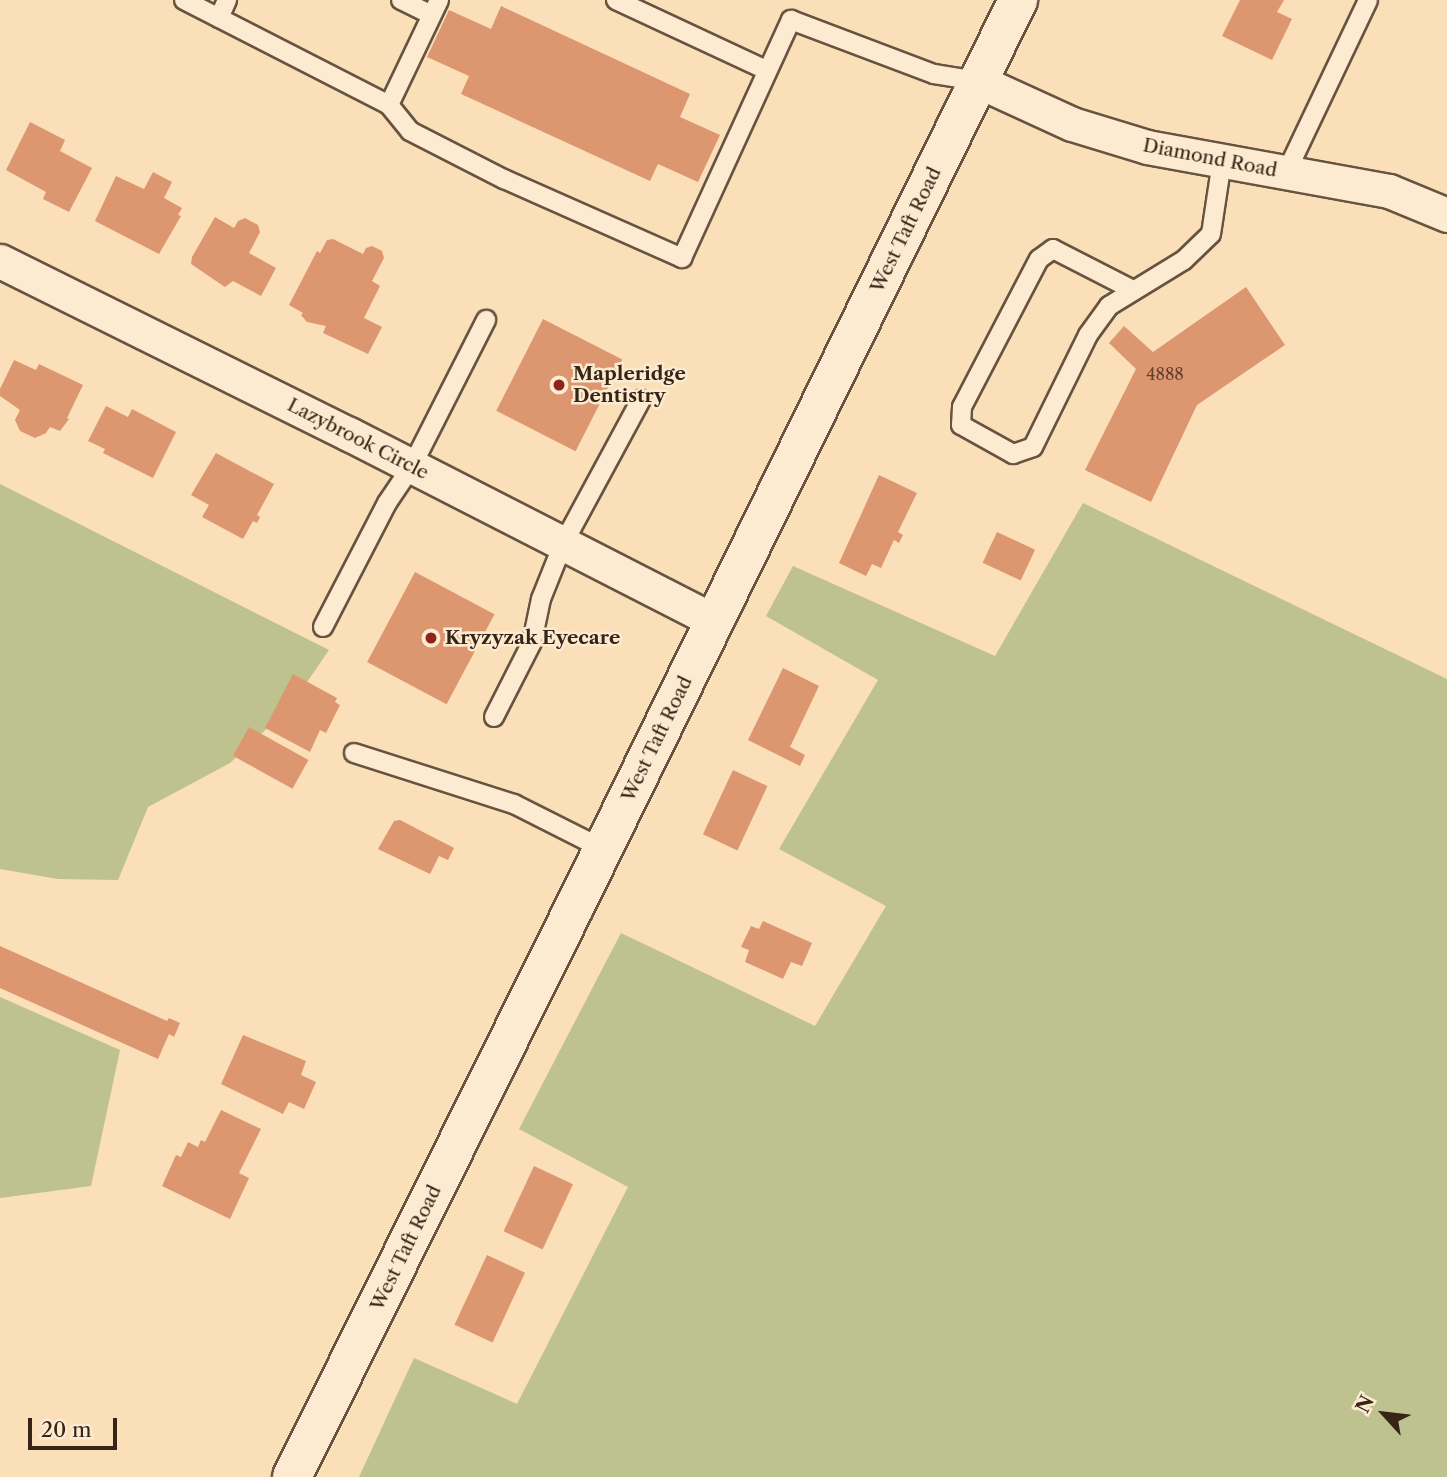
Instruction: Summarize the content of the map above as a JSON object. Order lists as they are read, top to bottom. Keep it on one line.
{"streets":{"main road":["West Taft Road"],"street":["Diamond Road","Lazybrook Circle"]},"crossings":[["Diamond Road","West Taft Road"],["West Taft Road","Lazybrook Circle"]],"places":["Mapleridge Dentistry","Kryzyzak Eyecare"],"house_numbers":["4888"],"scale_bar":"20 m","north":"top left"}
